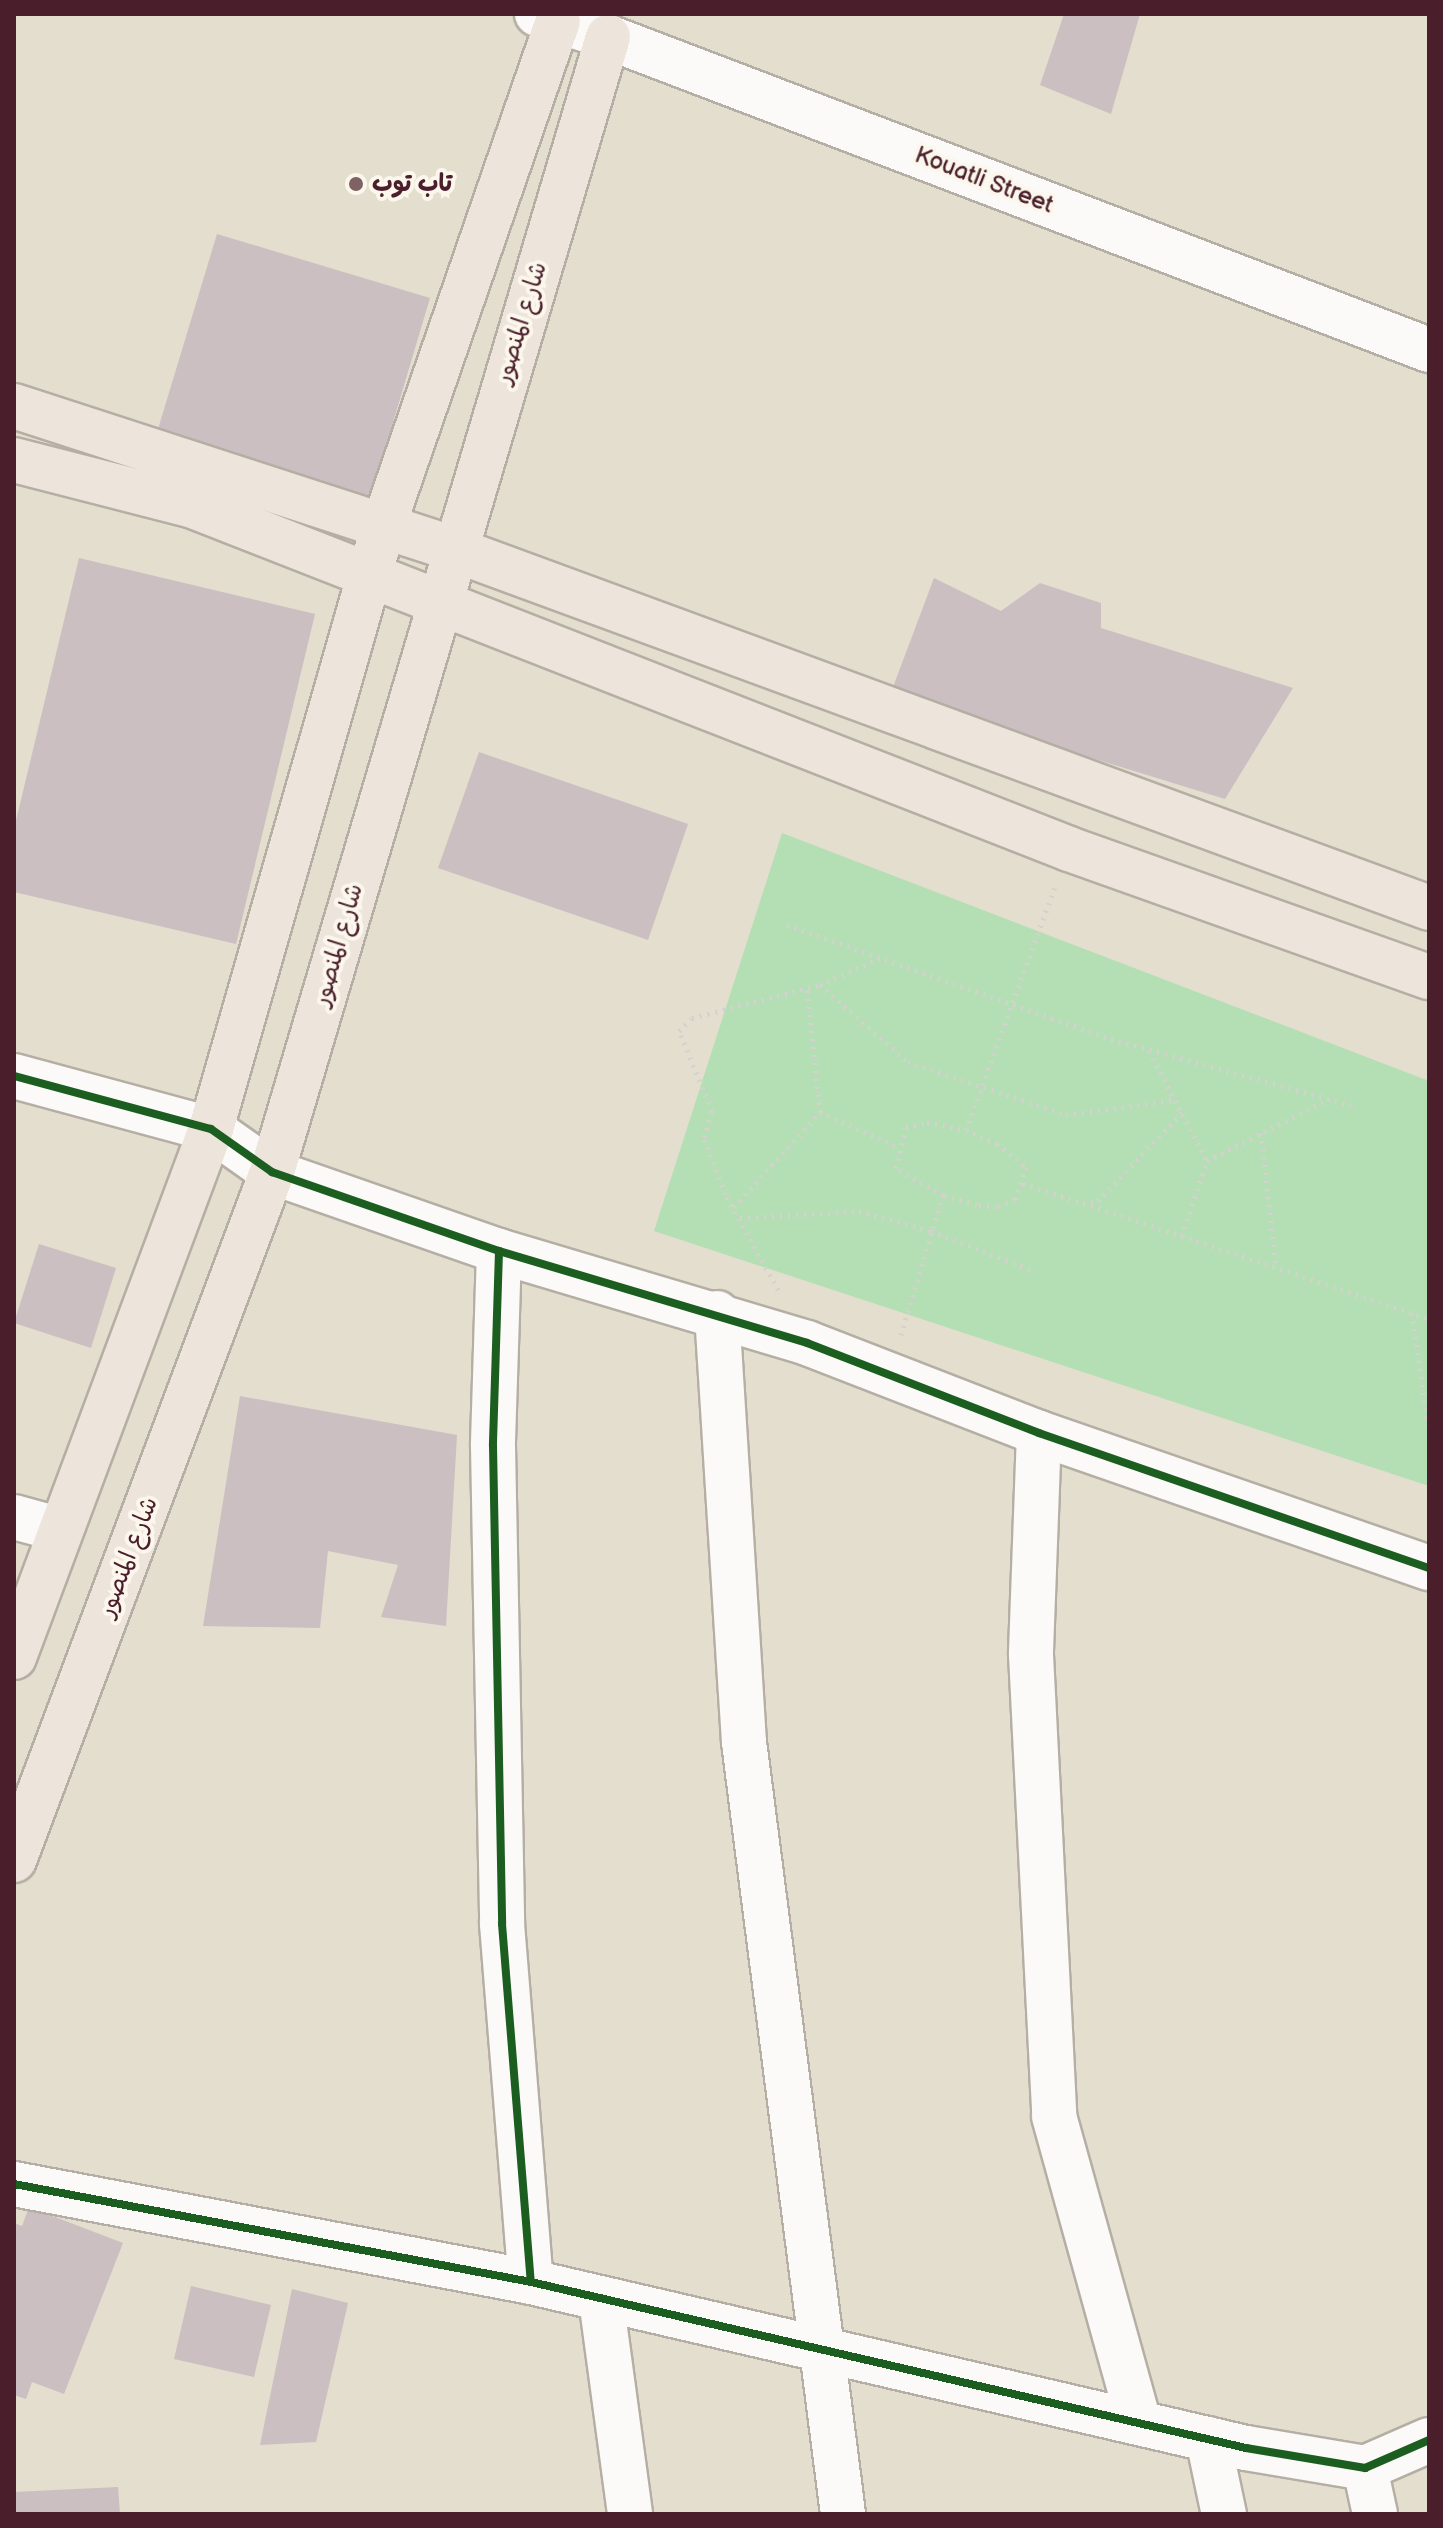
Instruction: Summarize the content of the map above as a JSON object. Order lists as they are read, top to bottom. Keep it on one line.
{"streets":{"main road":["شارع المنصور"],"street":["Kouatli Street"]},"crossings":[["Kouatli Street","شارع المنصور"]],"places":["تاب توب"]}
